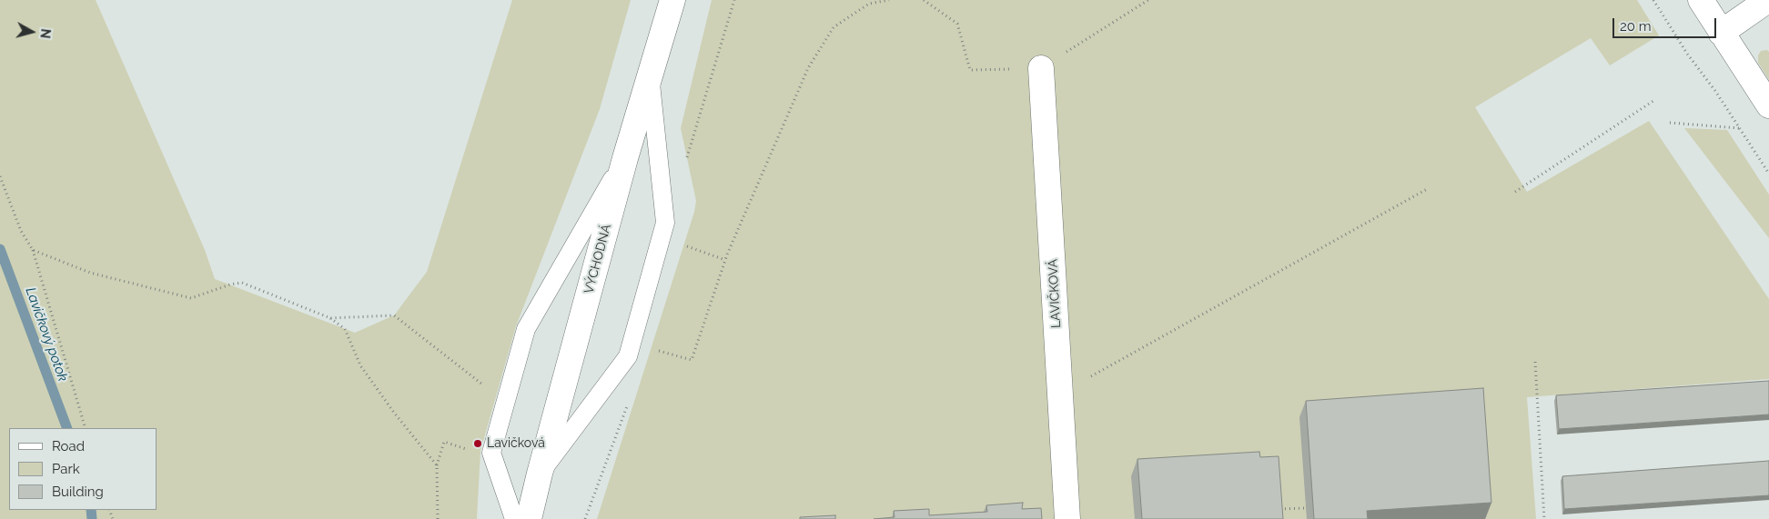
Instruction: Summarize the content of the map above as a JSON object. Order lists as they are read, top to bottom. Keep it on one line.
{"streets":{"street":["VÝCHODNÁ","LAVIČKOVÁ"]},"water":["Lavičkový potok"],"places":["Lavičková"],"legend":["Road","Park","Building"],"scale_bar":"20 m","north":"right"}
